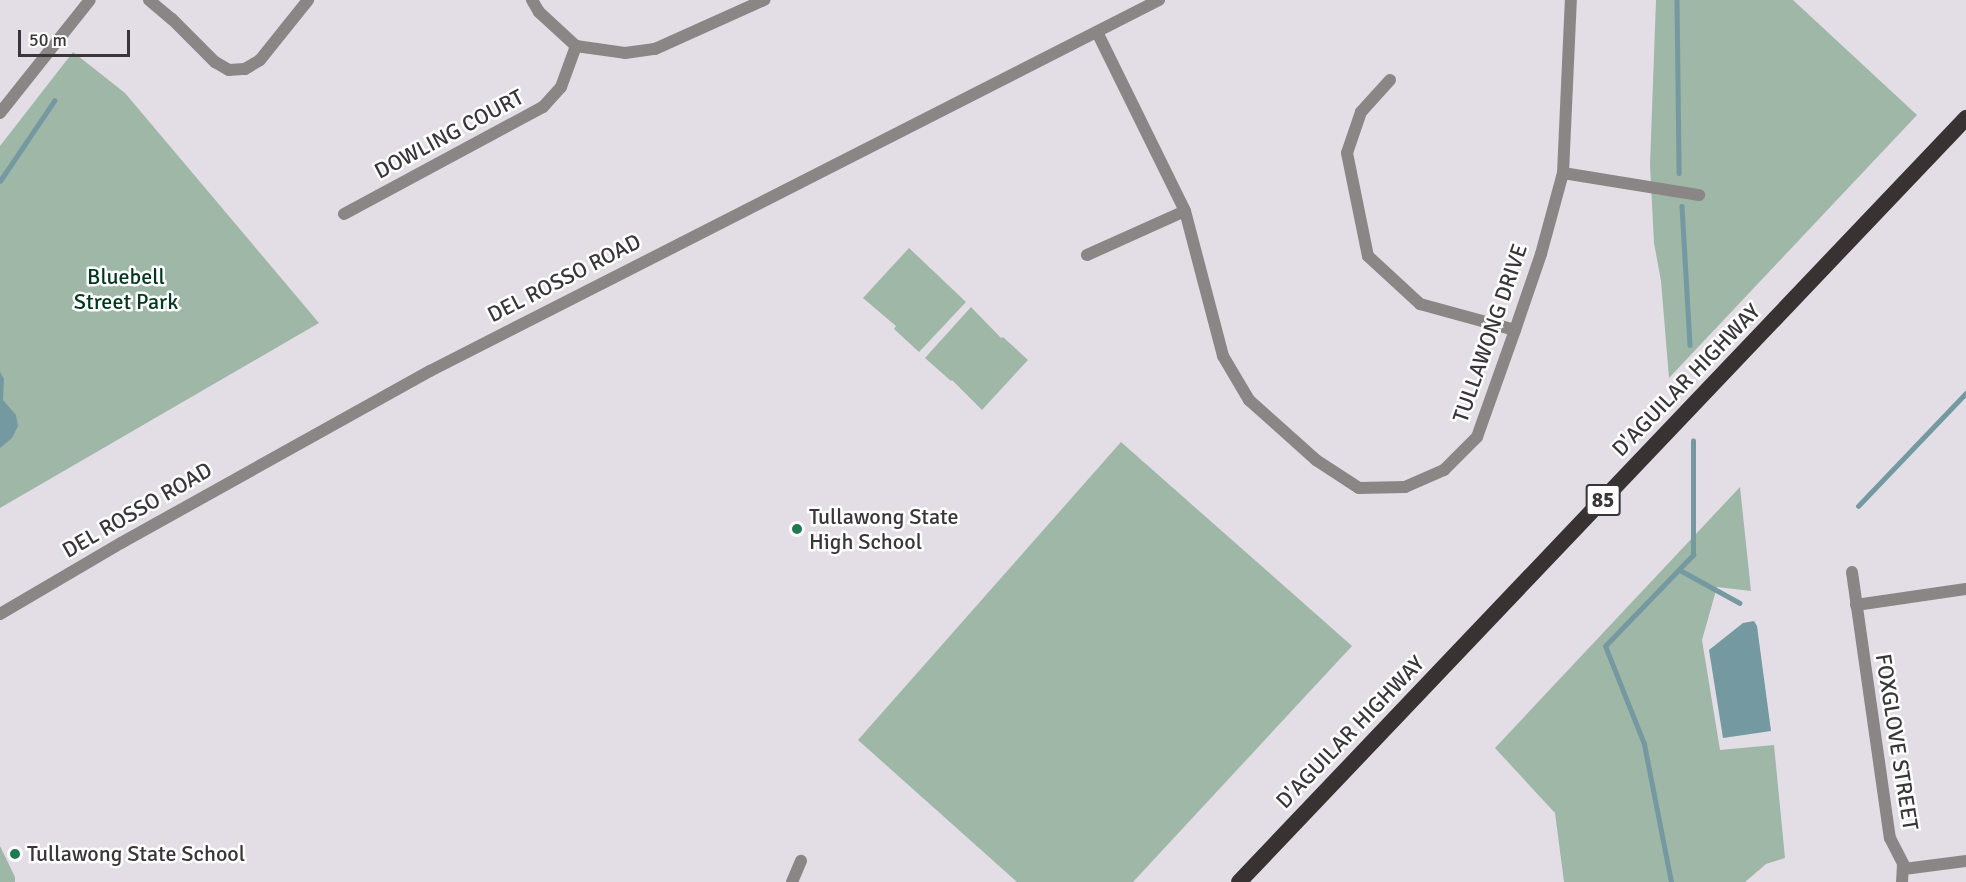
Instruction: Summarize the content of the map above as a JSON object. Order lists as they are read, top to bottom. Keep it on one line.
{"streets":{"highway":["D'AGUILAR HIGHWAY","85"],"street":["DOWLING COURT","DEL ROSSO ROAD","TULLAWONG DRIVE","FOXGLOVE STREET"]},"crossings":[["DEL ROSSO ROAD","TULLAWONG DRIVE"]],"parks":["Bluebell Street Park"],"places":["Tullawong State High School","Tullawong State School"],"scale_bar":"50 m"}
